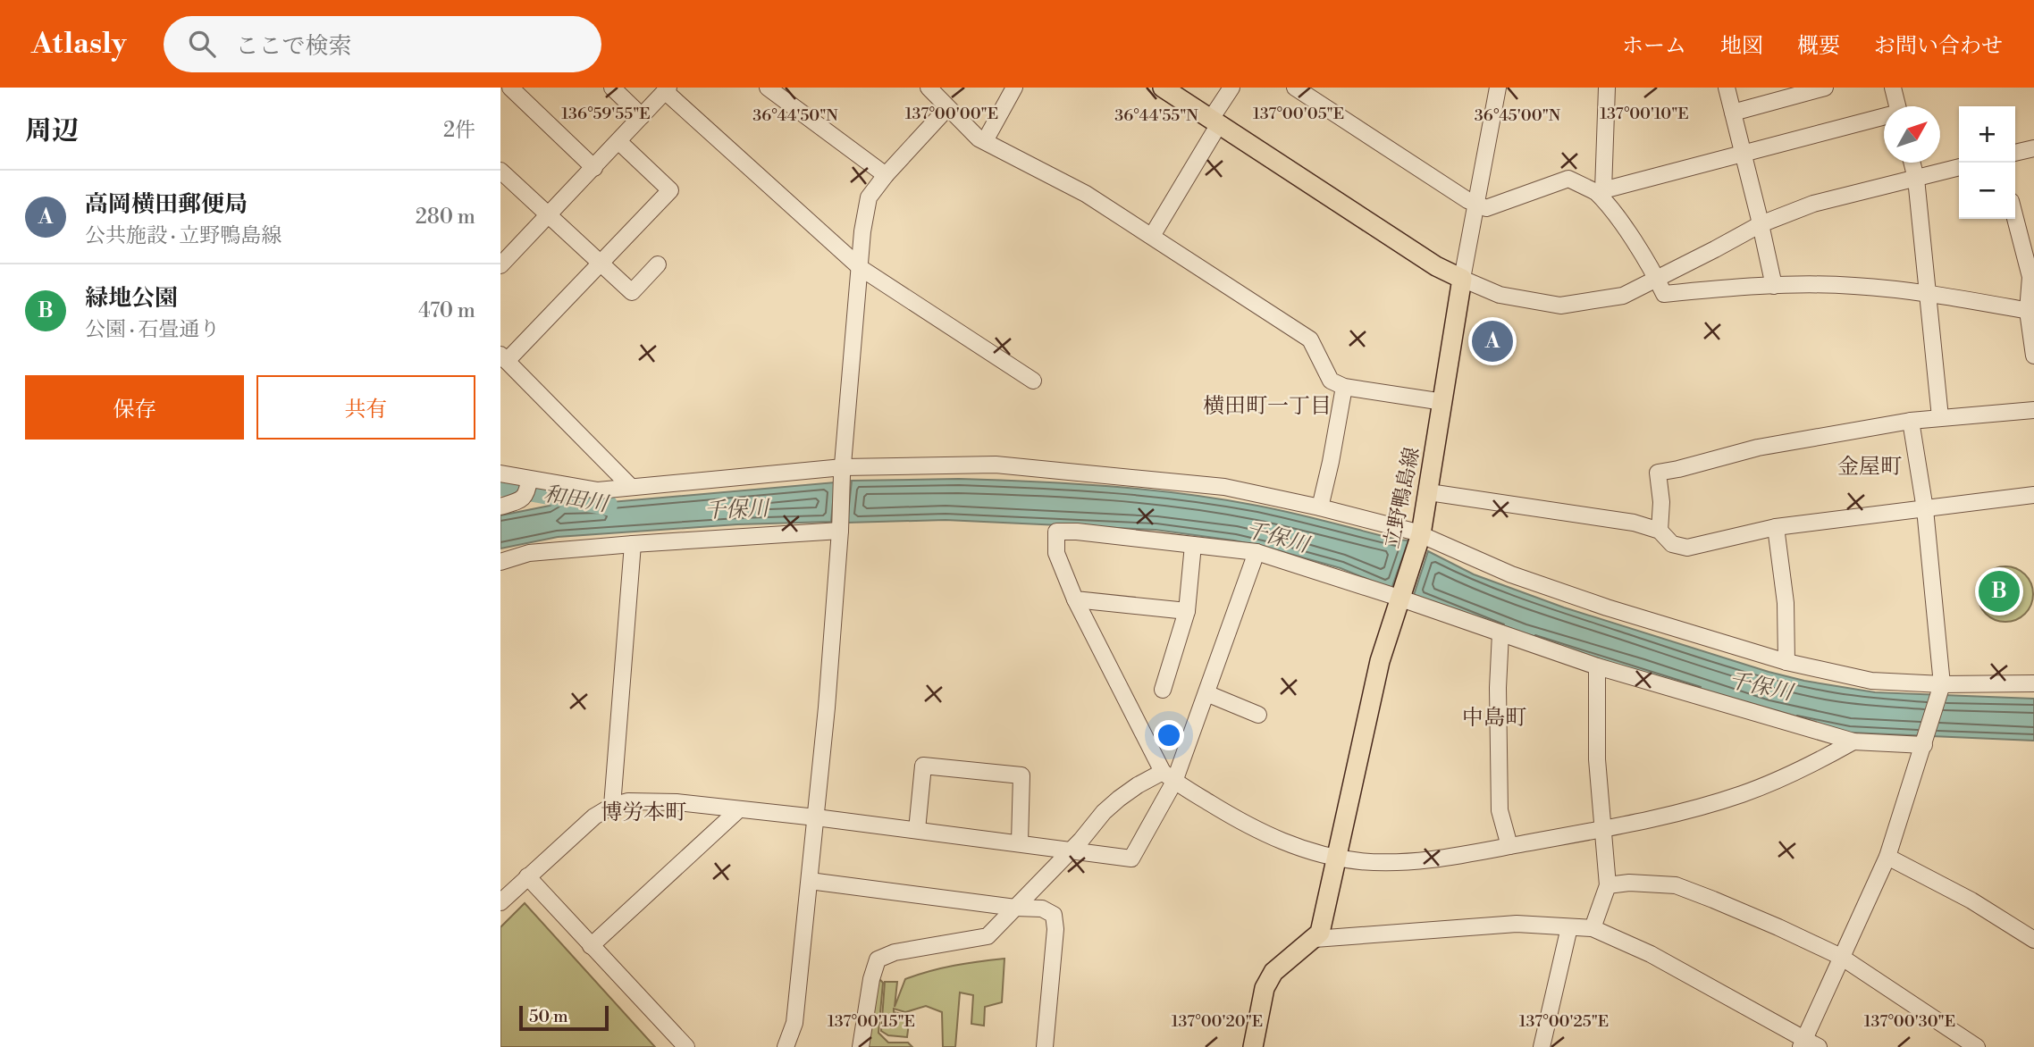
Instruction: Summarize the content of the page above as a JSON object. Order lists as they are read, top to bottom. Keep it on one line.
{"streets":{"main road":["立野鴨島線"]},"districts":["横田町一丁目","金屋町","中島町","博労本町"],"water":["和田川","千保川"],"scale_bar":"50 m","north":"top right","page":{"header":"Atlasly","search":"ここで検索","nav":["ホーム","地図","概要","お問い合わせ"],"heading":["周辺","2件"],"map_buttons":["+","−"],"list":[{"mark":"A","name":"高岡横田郵便局","note":"公共施設 · 立野鴨島線","value":"280 m"},{"mark":"B","name":"緑地公園","note":"公園 · 石畳通り","value":"470 m"}],"pins":["A","B"],"buttons":["保存","共有"],"scale":"50 m"},"coordinates":["136°59'55\"E","137°00'00\"E","137°00'10\"E","137°00'05\"E","36°44'50\"N","36°44'55\"N","36°45'00\"N","137°00'15\"E","137°00'20\"E","137°00'25\"E","137°00'30\"E"]}
